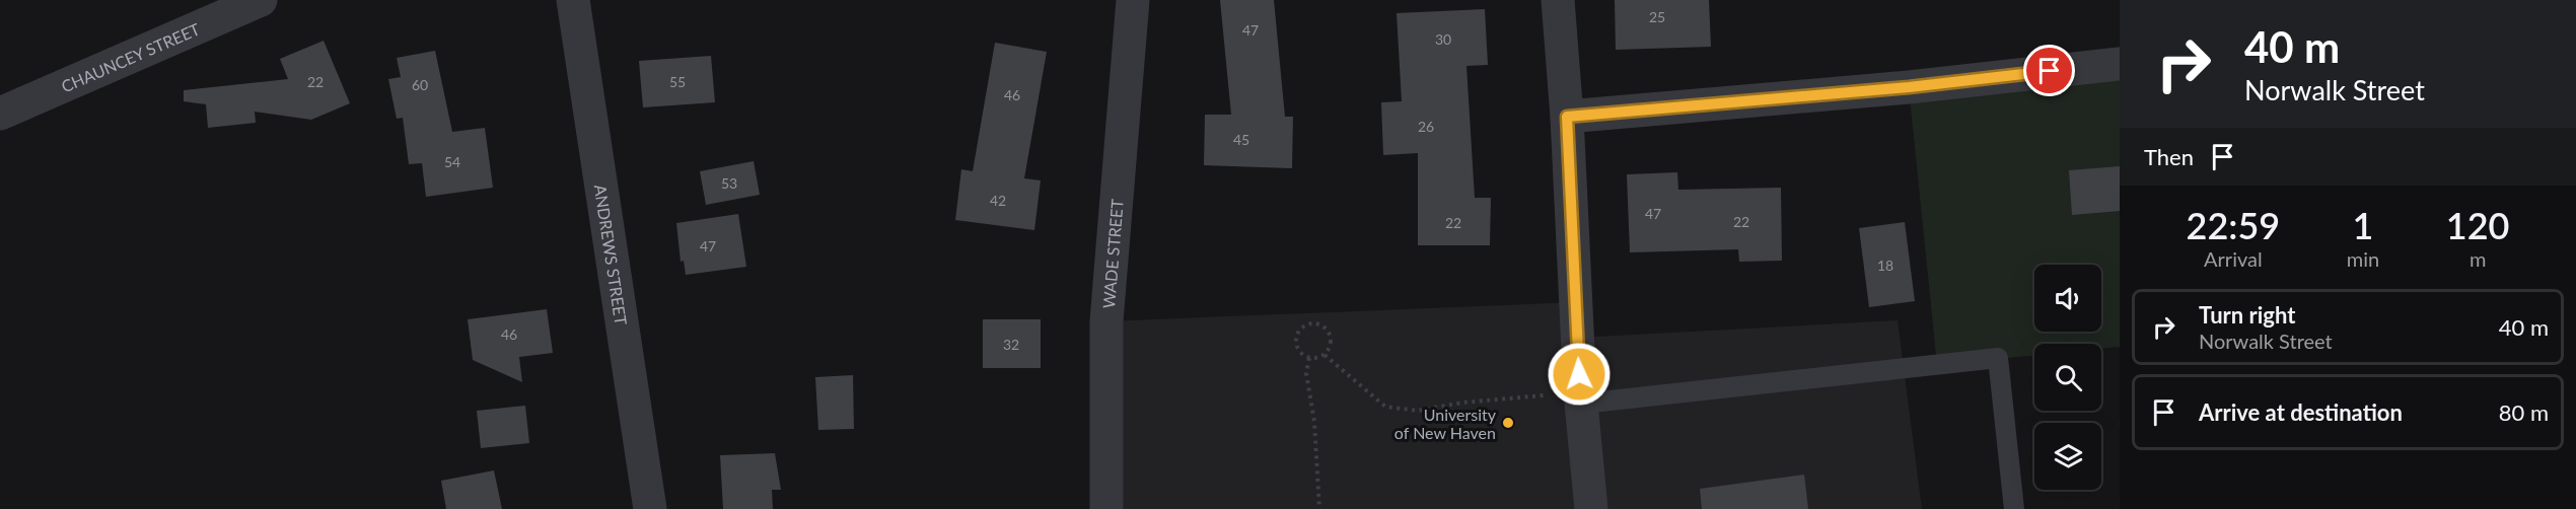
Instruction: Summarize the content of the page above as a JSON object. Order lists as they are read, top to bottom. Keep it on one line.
{"streets":{"street":["CHAUNCEY STREET","ANDREWS STREET","WADE STREET"]},"places":["University of New Haven"],"house_numbers":["25","47","30","22","55","60","46","26","45","54","53","42","47","22","22","47","18","46","32"],"page":{"turn":["40 m","Norwalk Street"],"then":"Then","eta":["22:59","Arrival","1","min","120","m"],"list":[{"name":"Turn right","note":"Norwalk Street","value":"40 m"},{"name":"Arrive at destination","value":"80 m"}]}}
